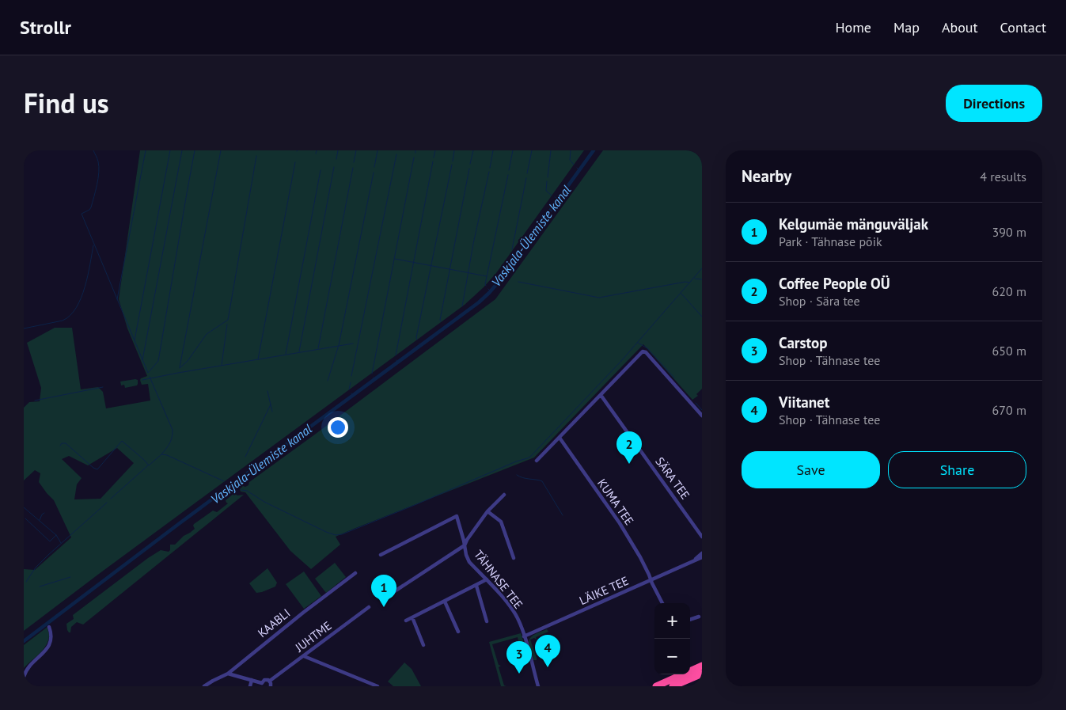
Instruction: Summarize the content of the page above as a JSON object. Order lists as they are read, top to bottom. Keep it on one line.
{"streets":{"street":["SÄRA TEE","KUMA TEE","TÄHNASE TEE","LÄIKE TEE","KAABLI","JUHTME"]},"crossings":[["KUMA TEE","LÄIKE TEE"],["TÄHNASE TEE","LÄIKE TEE"],["KAABLI","JUHTME"]],"water":["Vaskjala-Ülemiste kanal"],"page":{"header":"Strollr","nav":["Home","Map","About","Contact"],"title":"Find us","buttons":["Directions",["Save","Share"]],"heading":["Nearby","4 results"],"list":[{"mark":"1","name":"Kelgumäe mänguväljak","note":"Park · Tähnase põik","value":"390 m"},{"mark":"2","name":"Coffee People OÜ","note":"Shop · Sära tee","value":"620 m"},{"mark":"3","name":"Carstop","note":"Shop · Tähnase tee","value":"650 m"},{"mark":"4","name":"Viitanet","note":"Shop · Tähnase tee","value":"670 m"}],"pins":["2","1","4","3"],"map_buttons":["+","−"]}}
